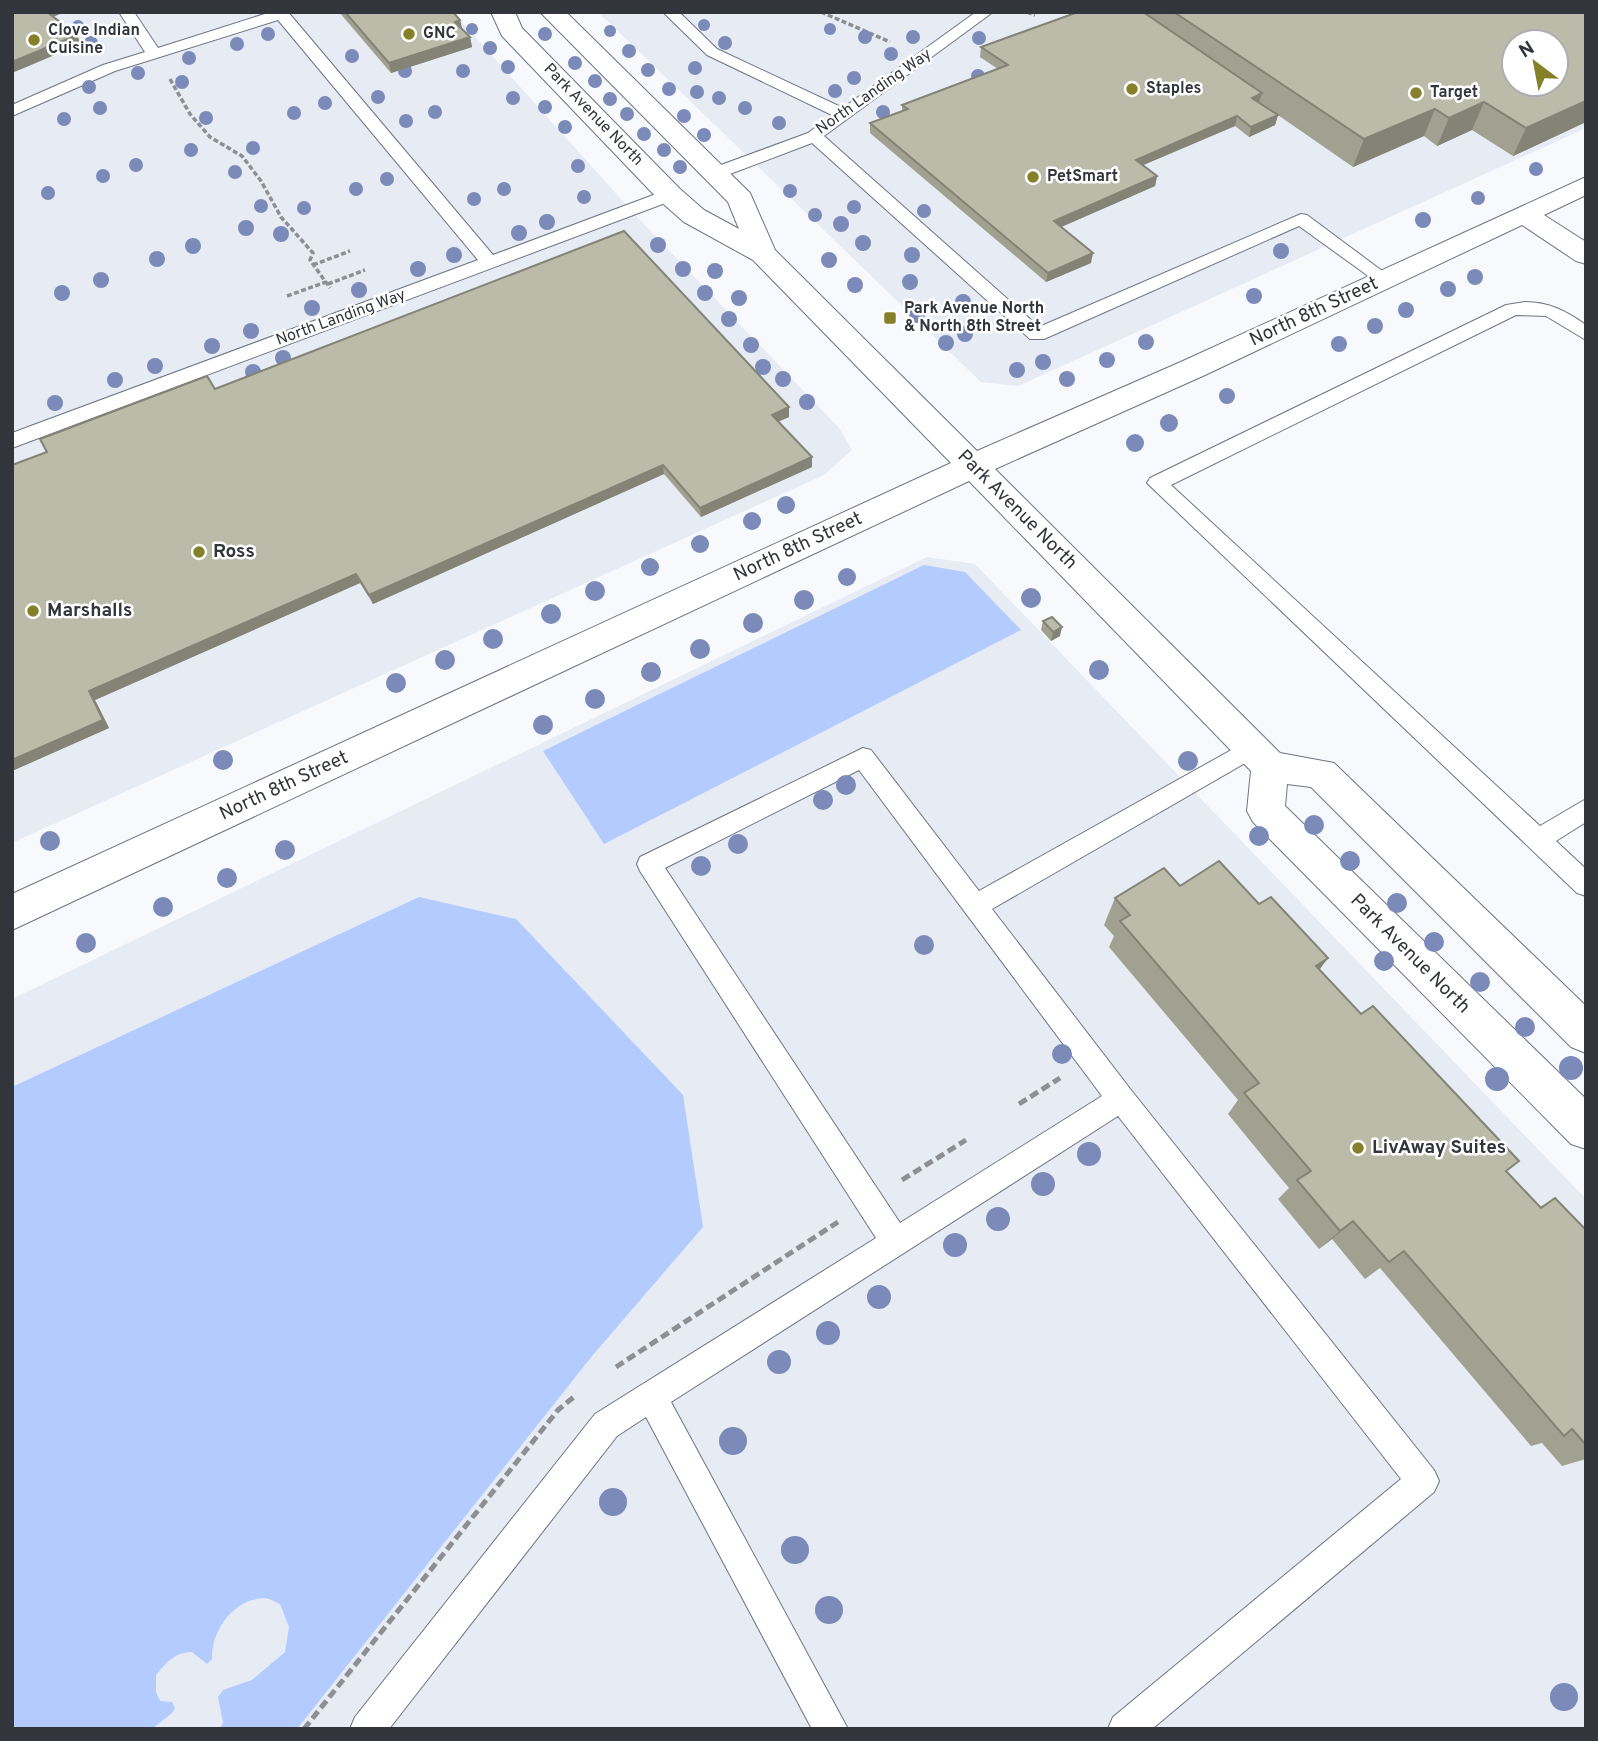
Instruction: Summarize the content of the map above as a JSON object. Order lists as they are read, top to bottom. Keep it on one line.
{"streets":{"street":["Park Avenue North","North 8th Street"],"lane":["North Landing Way"]},"crossings":[["North Landing Way","Park Avenue North"],["Park Avenue North","North 8th Street"]],"places":{"other":["GNC","Clove Indian Cuisine","Staples","Target","PetSmart","Ross","Marshalls","LivAway Suites"],"transit":["Park Avenue North & North 8th Street"]},"north":"top left"}
